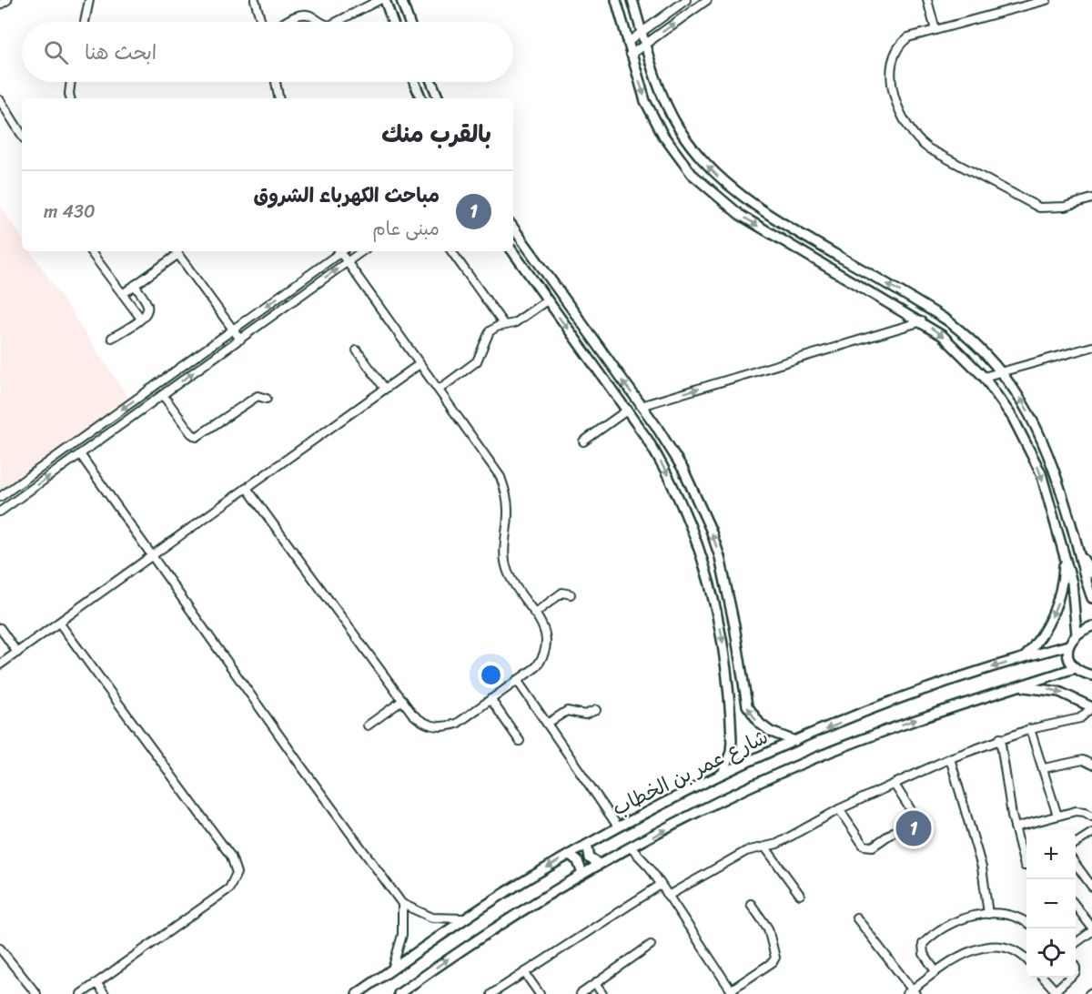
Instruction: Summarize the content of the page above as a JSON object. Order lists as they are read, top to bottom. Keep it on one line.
{"streets":{"street":["شارع عمر بن الخطاب"]},"page":{"search":"ابحث هنا","heading":"بالقرب منك","list":[{"mark":"1","name":"مباحث الكهرباء الشروق","note":"مبنى عام","value":"430 m"}],"pins":"1","map_buttons":["+","−"]}}
